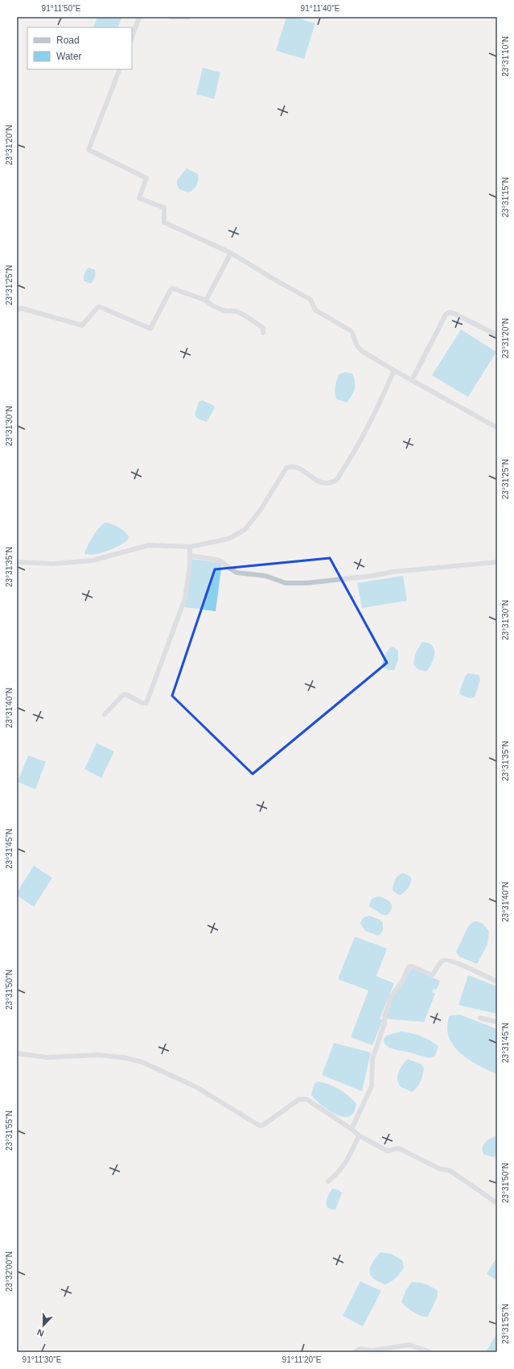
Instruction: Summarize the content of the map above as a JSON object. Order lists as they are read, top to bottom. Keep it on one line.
{"legend":["Road","Water"],"north":"bottom","coordinates":["91°11'50\"E","91°11'40\"E","23°31'10\"N","23°31'20\"N","23°31'15\"N","23°31'25\"N","23°31'30\"N","23°31'35\"N","23°31'40\"N","23°31'45\"N","23°31'50\"N","23°31'55\"N","23°32'00\"N","91°11'30\"E","91°11'20\"E"]}
